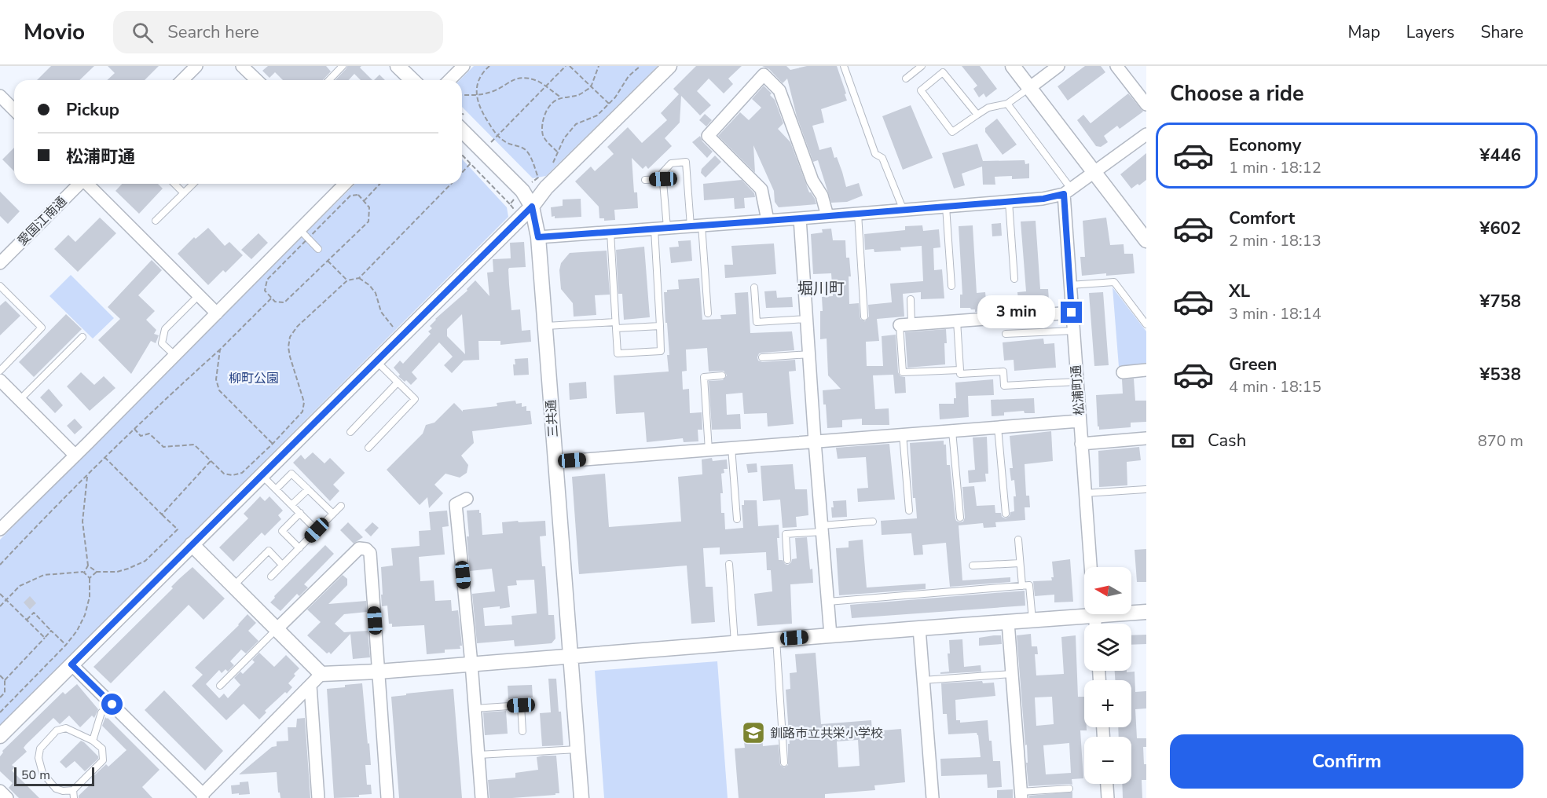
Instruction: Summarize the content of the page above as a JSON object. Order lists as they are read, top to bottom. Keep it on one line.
{"streets":{"street":["愛国江南通","松浦町通","三共通"]},"districts":["堀川町"],"parks":["柳町公園"],"places":{"school or university":["釧路市立共栄小学校"]},"scale_bar":"50 m","north":"left","page":{"header":"Movio","search":"Search here","nav":["Map","Layers","Share"],"heading":"Choose a ride","banner":["Pickup","松浦町通"],"list":[{"name":"Economy","note":"1 min · 18:12","value":"¥446"},{"name":"Comfort","note":"2 min · 18:13","value":"¥602"},{"name":"XL","note":"3 min · 18:14","value":"¥758"},{"name":"Green","note":"4 min · 18:15","value":"¥538"}],"bubble":"3 min","pay":["Cash","870 m"],"map_buttons":["+","−"],"buttons":"Confirm","scale":"50 m"}}
